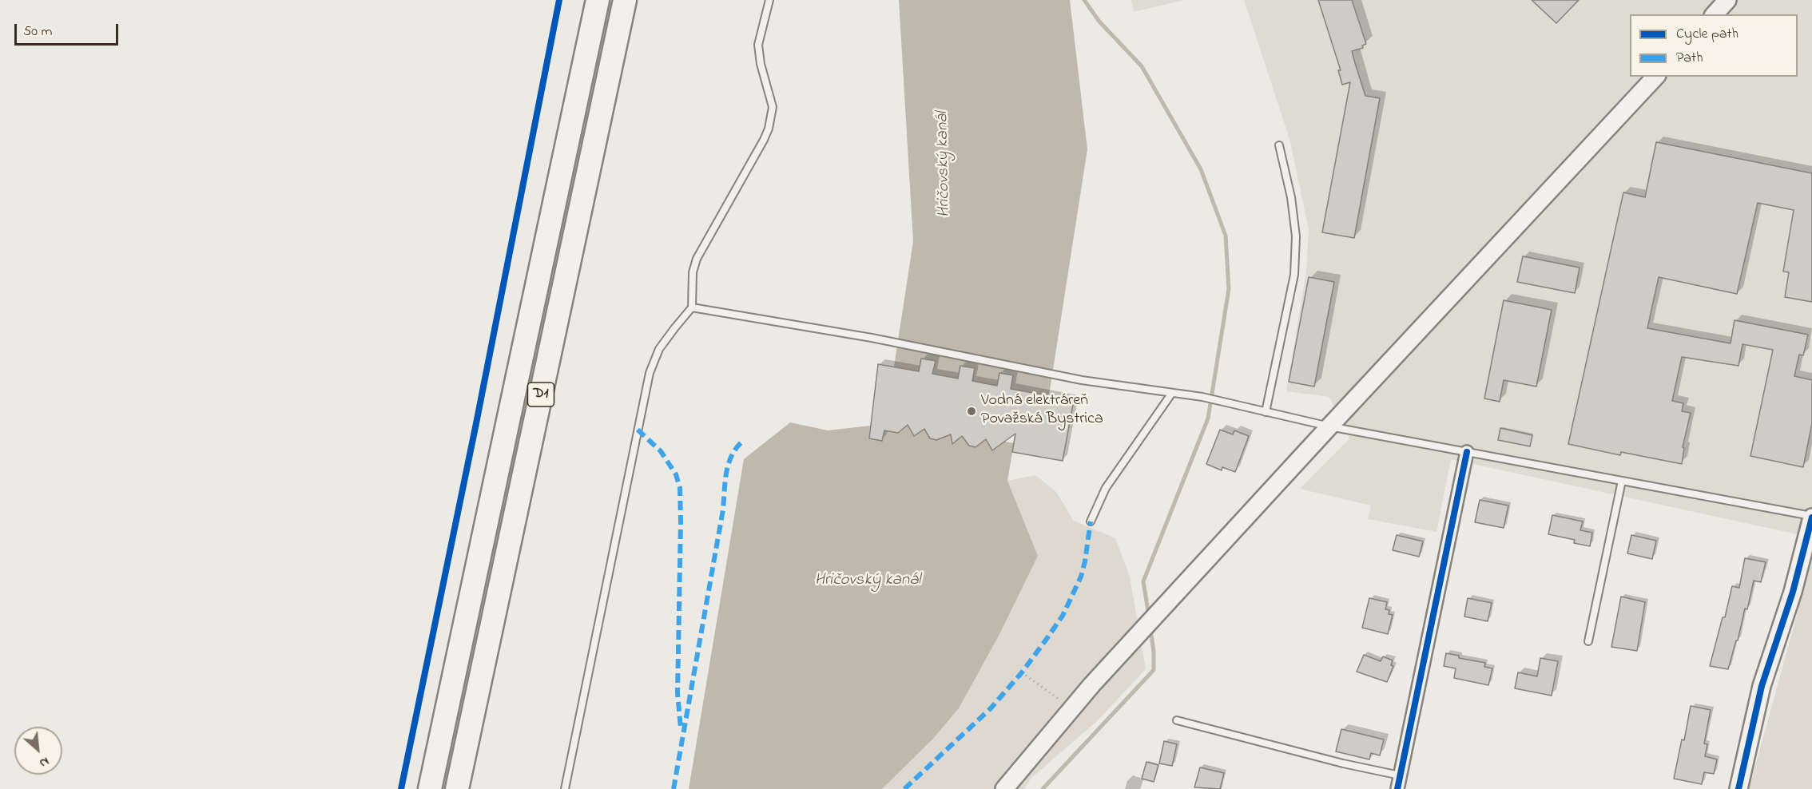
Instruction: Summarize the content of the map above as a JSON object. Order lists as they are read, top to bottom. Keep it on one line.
{"streets":{"highway":["D1"]},"water":["Hričovský kanál"],"places":["Vodná elektráreň Považská Bystrica"],"legend":["Cycle path","Path"],"scale_bar":"50 m","north":"bottom right"}
